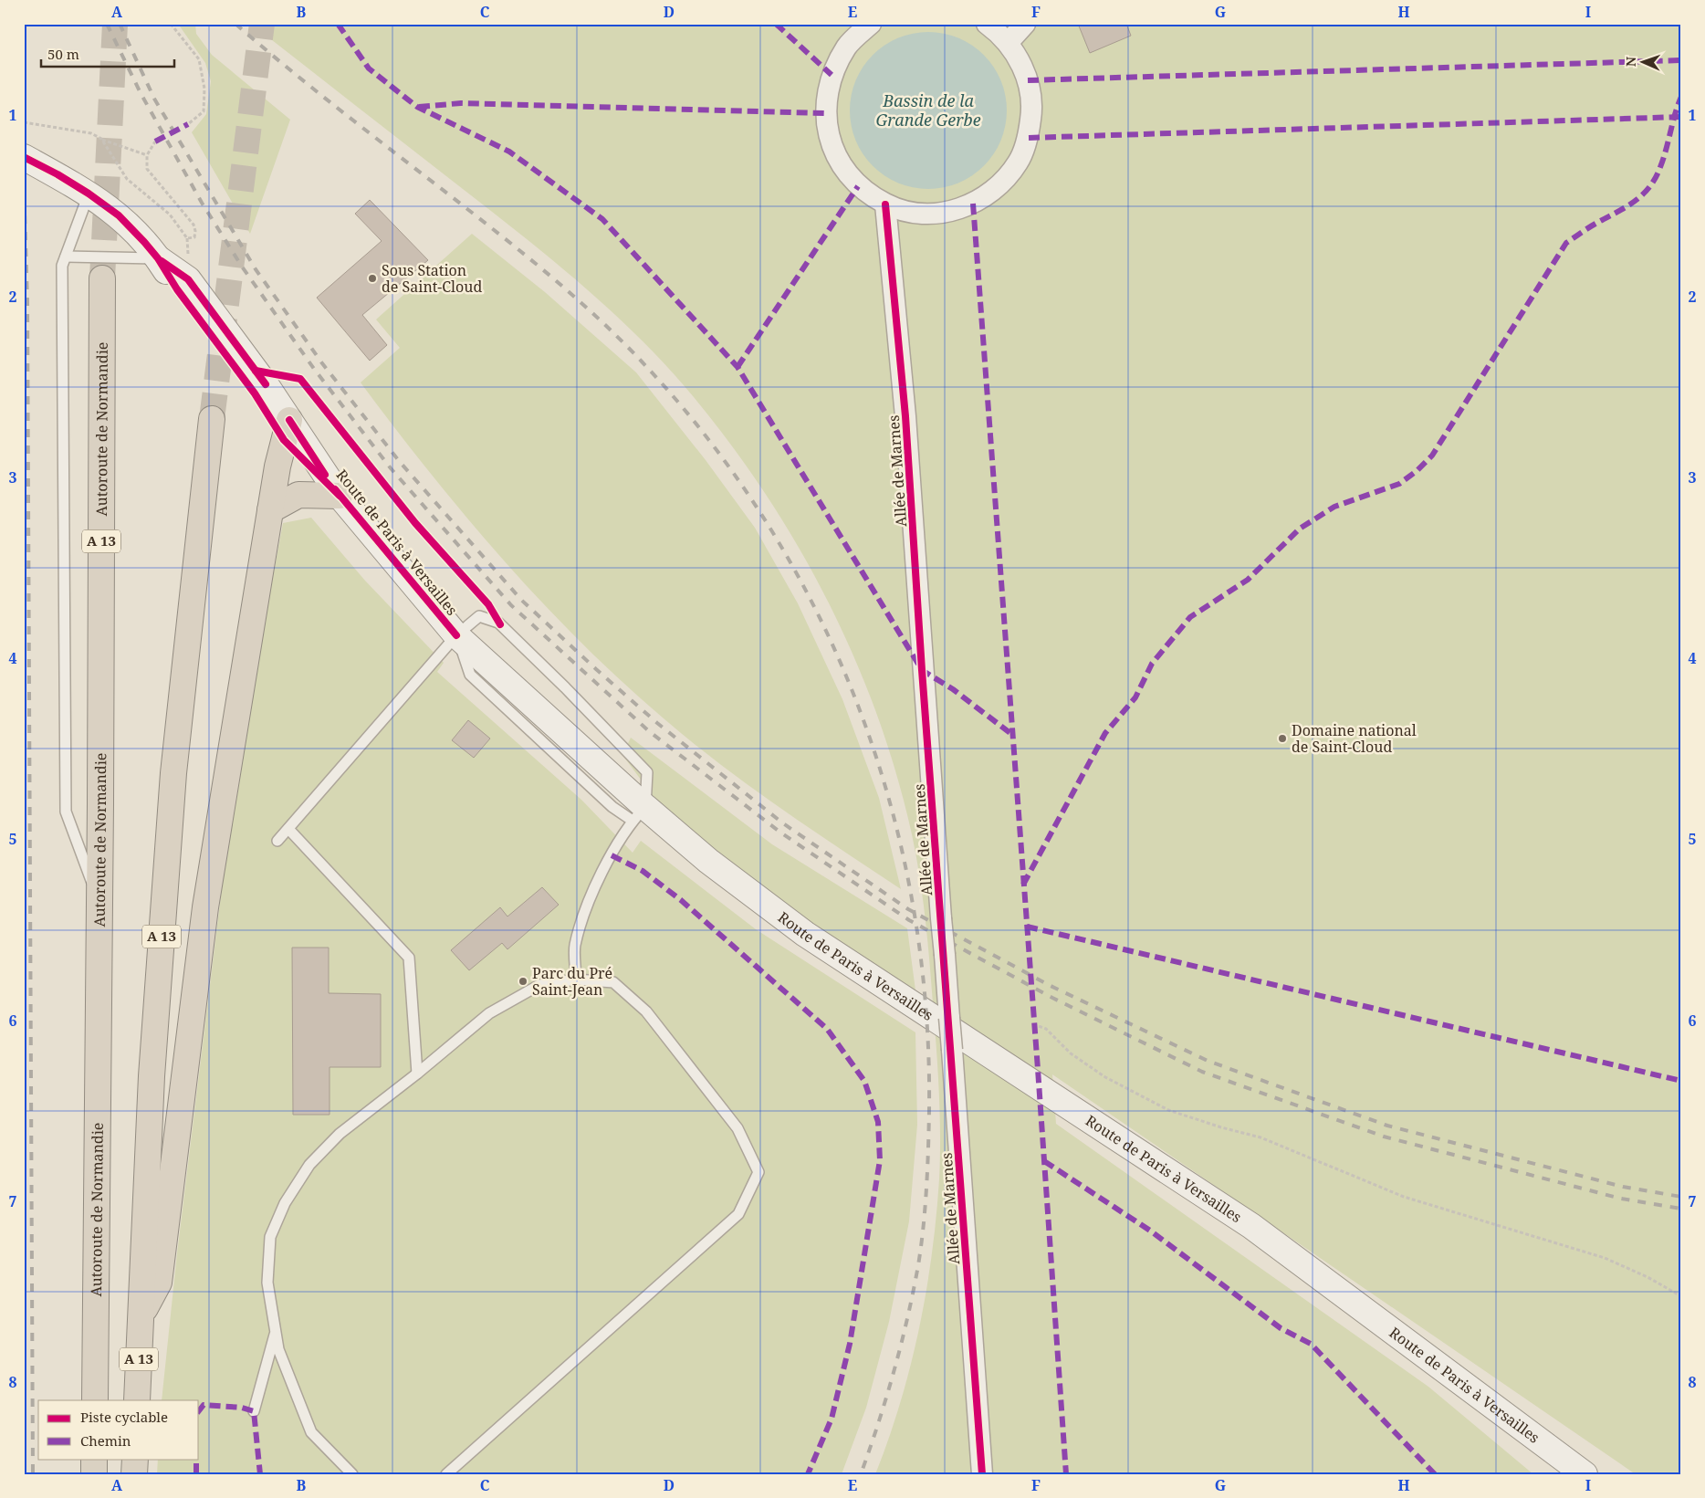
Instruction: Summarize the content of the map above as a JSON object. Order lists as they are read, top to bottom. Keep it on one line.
{"streets":{"highway":["Autoroute de Normandie","A 13"],"main road":["Route de Paris à Versailles"],"street":["Allée de Marnes"]},"water":["Bassin de la Grande Gerbe"],"places":["Sous Station de Saint-Cloud","Domaine national de Saint-Cloud","Parc du Pré Saint-Jean"],"legend":["Piste cyclable","Chemin"],"scale_bar":"50 m","north":"left","grid":{"columns":["A","B","C","D","E","F","G","H","I"],"rows":["1","2","3","4","5","6","7","8"]}}
